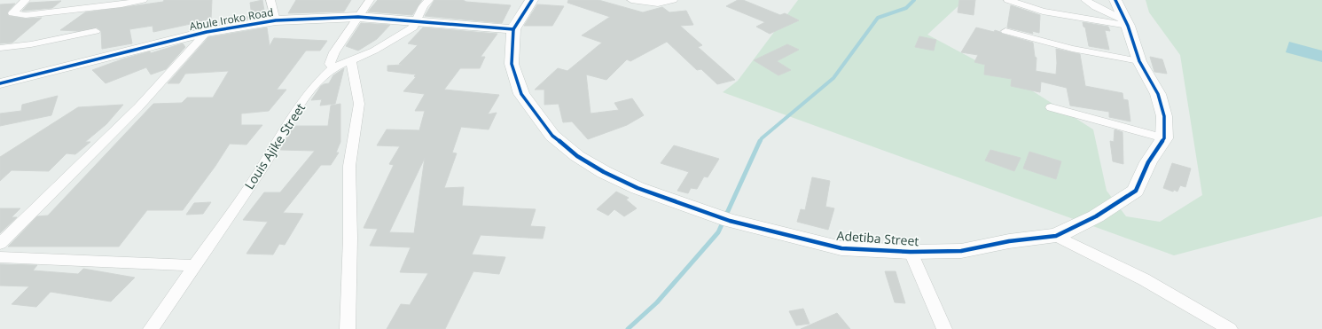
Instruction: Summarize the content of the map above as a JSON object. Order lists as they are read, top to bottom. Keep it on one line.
{"streets":{"street":["Abule Iroko Road","Louis Ajike Street","Adetiba Street"]},"crossings":[["Abule Iroko Road","Louis Ajike Street"],["Abule Iroko Road","Adetiba Street"]]}
